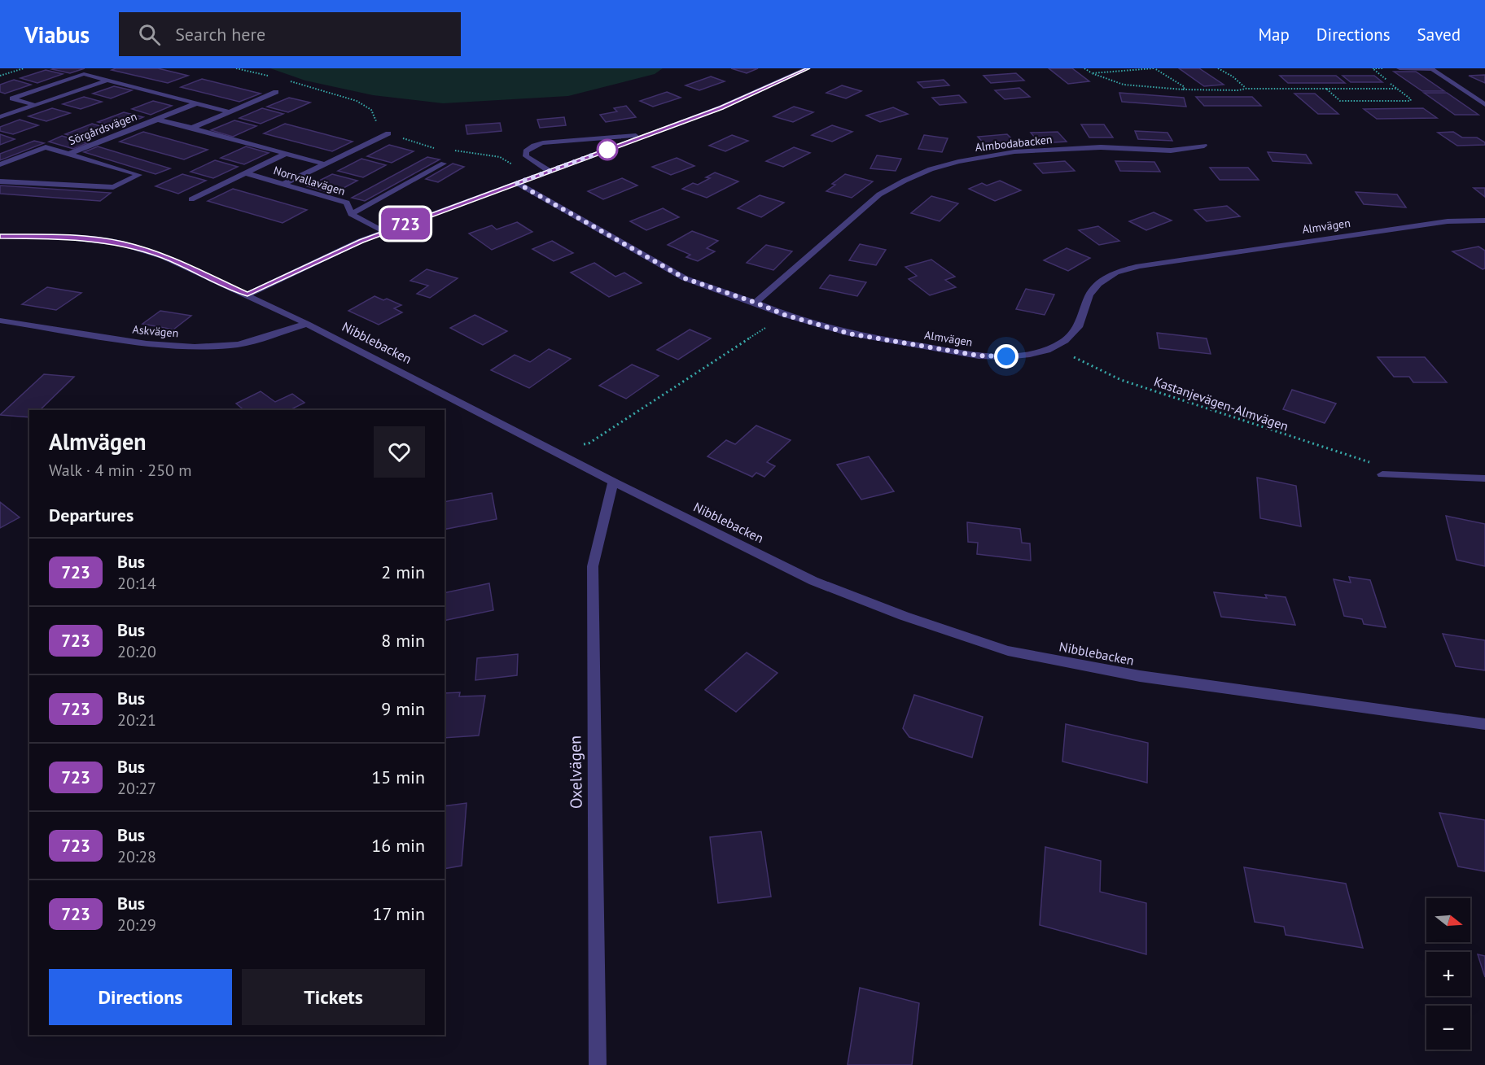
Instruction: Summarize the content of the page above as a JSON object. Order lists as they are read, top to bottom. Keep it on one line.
{"streets":{"street":["Sörgårdsvägen","Almbodabacken","Norrvallavägen","Almvägen","Askvägen","Nibblebacken","Oxelvägen"],"path":["Kastanjevägen-Almvägen"]},"crossings":[["Almbodabacken","Almvägen"],["Almvägen","Kastanjevägen-Almvägen"],["Askvägen","Nibblebacken"],["Nibblebacken","Oxelvägen"]],"lines":["bus line 723"],"north":"right","page":{"header":"Viabus","search":"Search here","nav":["Map","Directions","Saved"],"on_map":"723","heading":[["Almvägen","Walk · 4 min · 250 m"],"Departures"],"list":[{"mark":"723","name":"Bus","note":"20:14","value":"2 min"},{"mark":"723","name":"Bus","note":"20:20","value":"8 min"},{"mark":"723","name":"Bus","note":"20:21","value":"9 min"},{"mark":"723","name":"Bus","note":"20:27","value":"15 min"},{"mark":"723","name":"Bus","note":"20:28","value":"16 min"},{"mark":"723","name":"Bus","note":"20:29","value":"17 min"}],"map_buttons":["+","−"],"buttons":["Directions","Tickets"]}}
